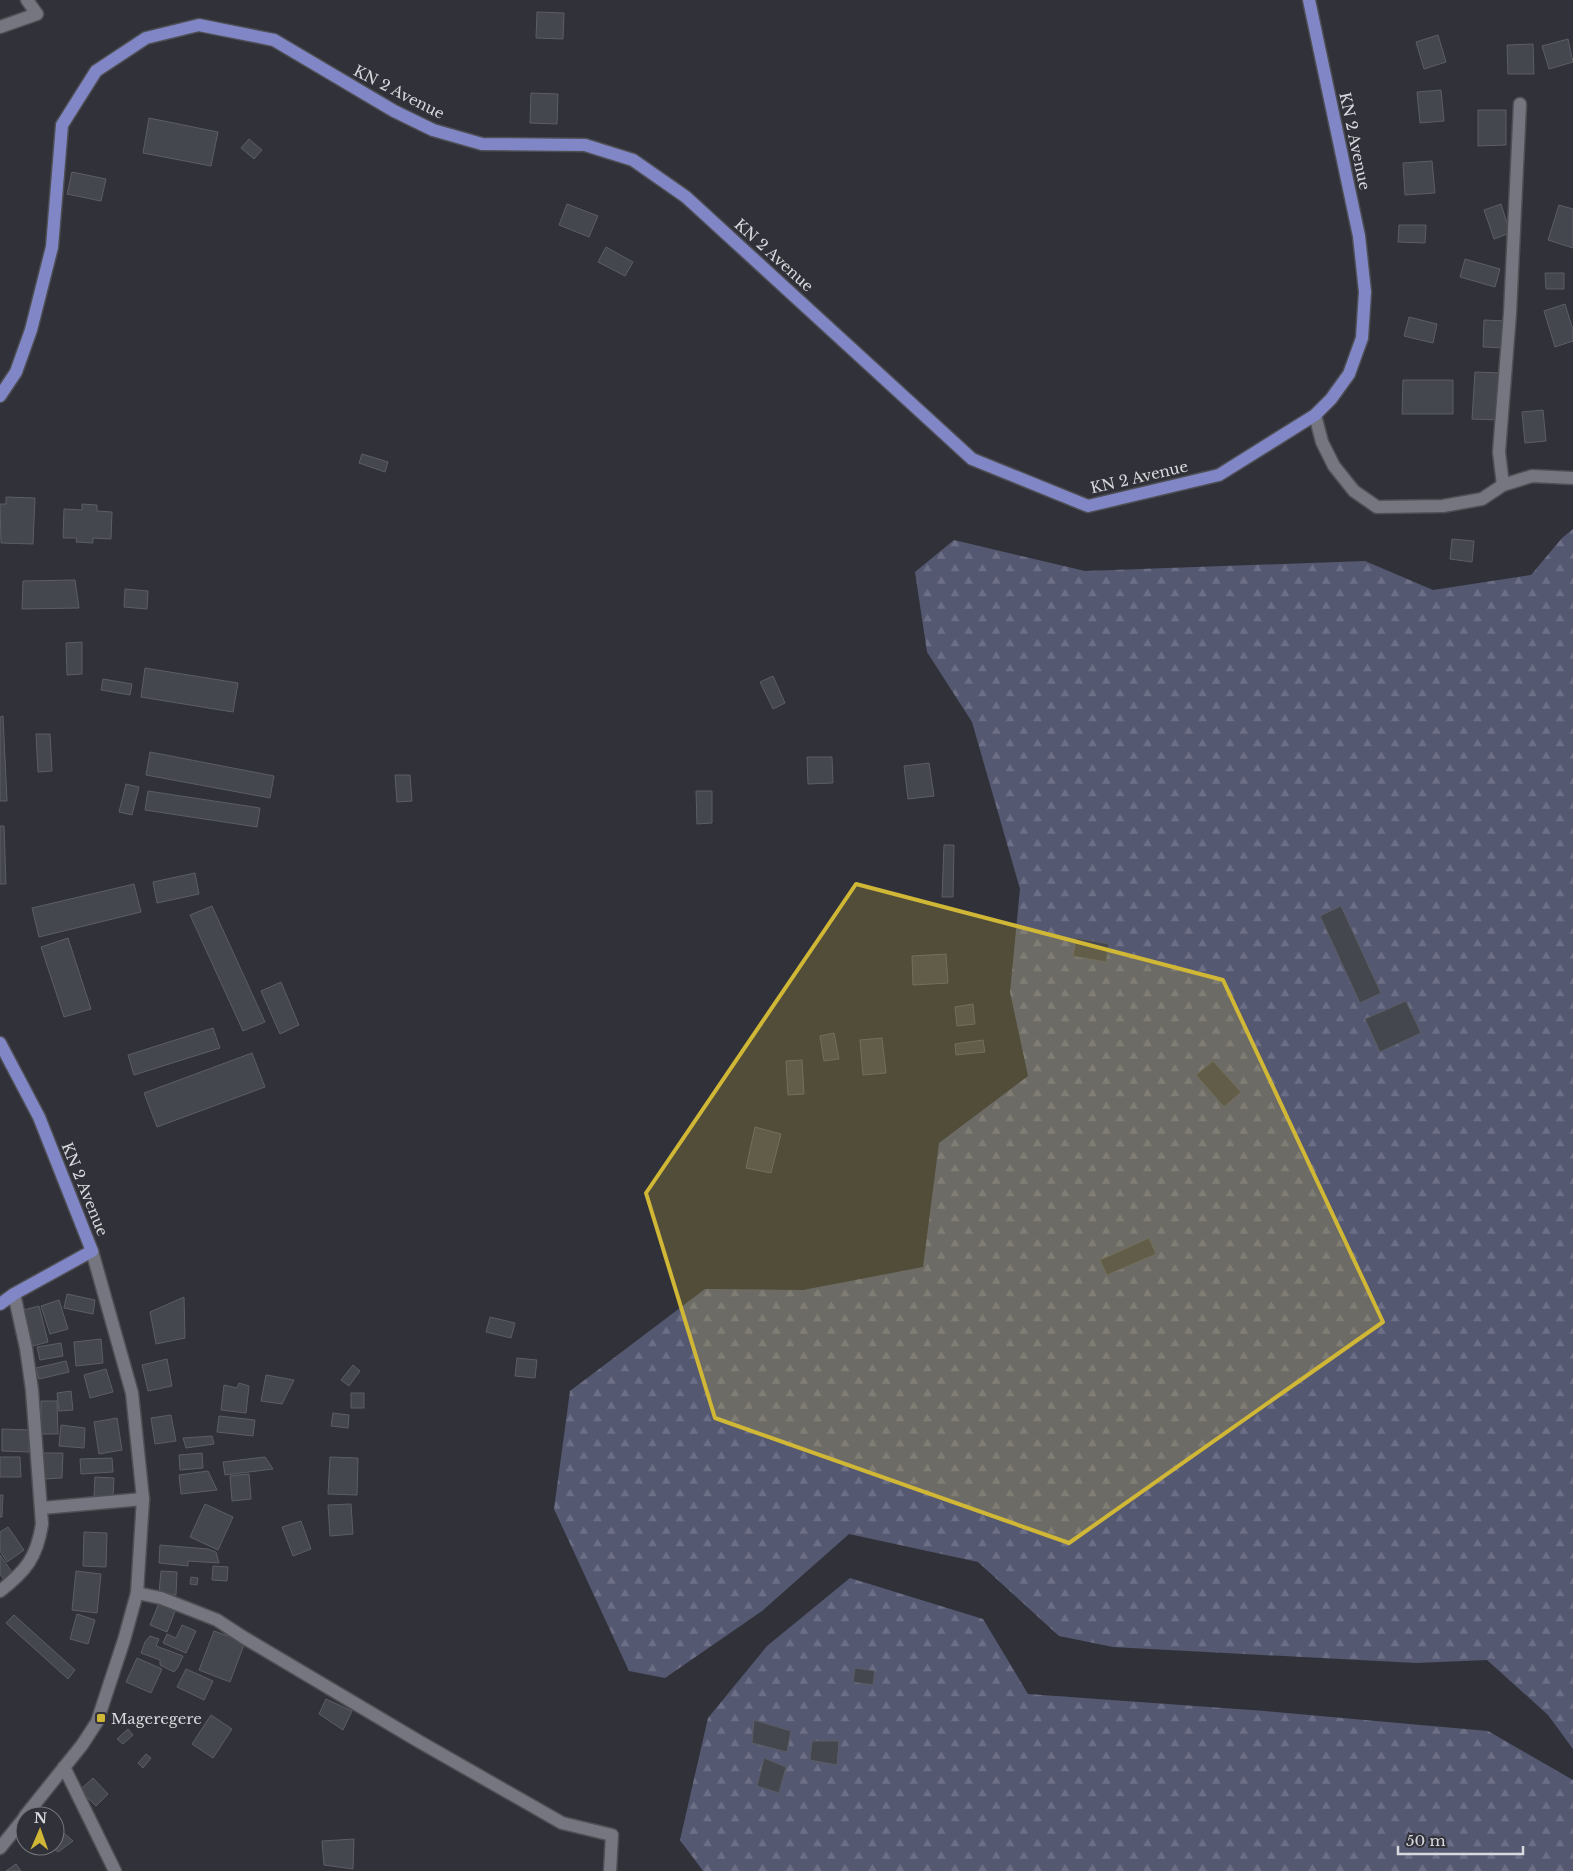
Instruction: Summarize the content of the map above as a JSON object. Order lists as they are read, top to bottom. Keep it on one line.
{"streets":{"main road":["KN 2 Avenue"]},"places":{"transit":["Mageregere"]},"scale_bar":"50 m","north":"top"}
